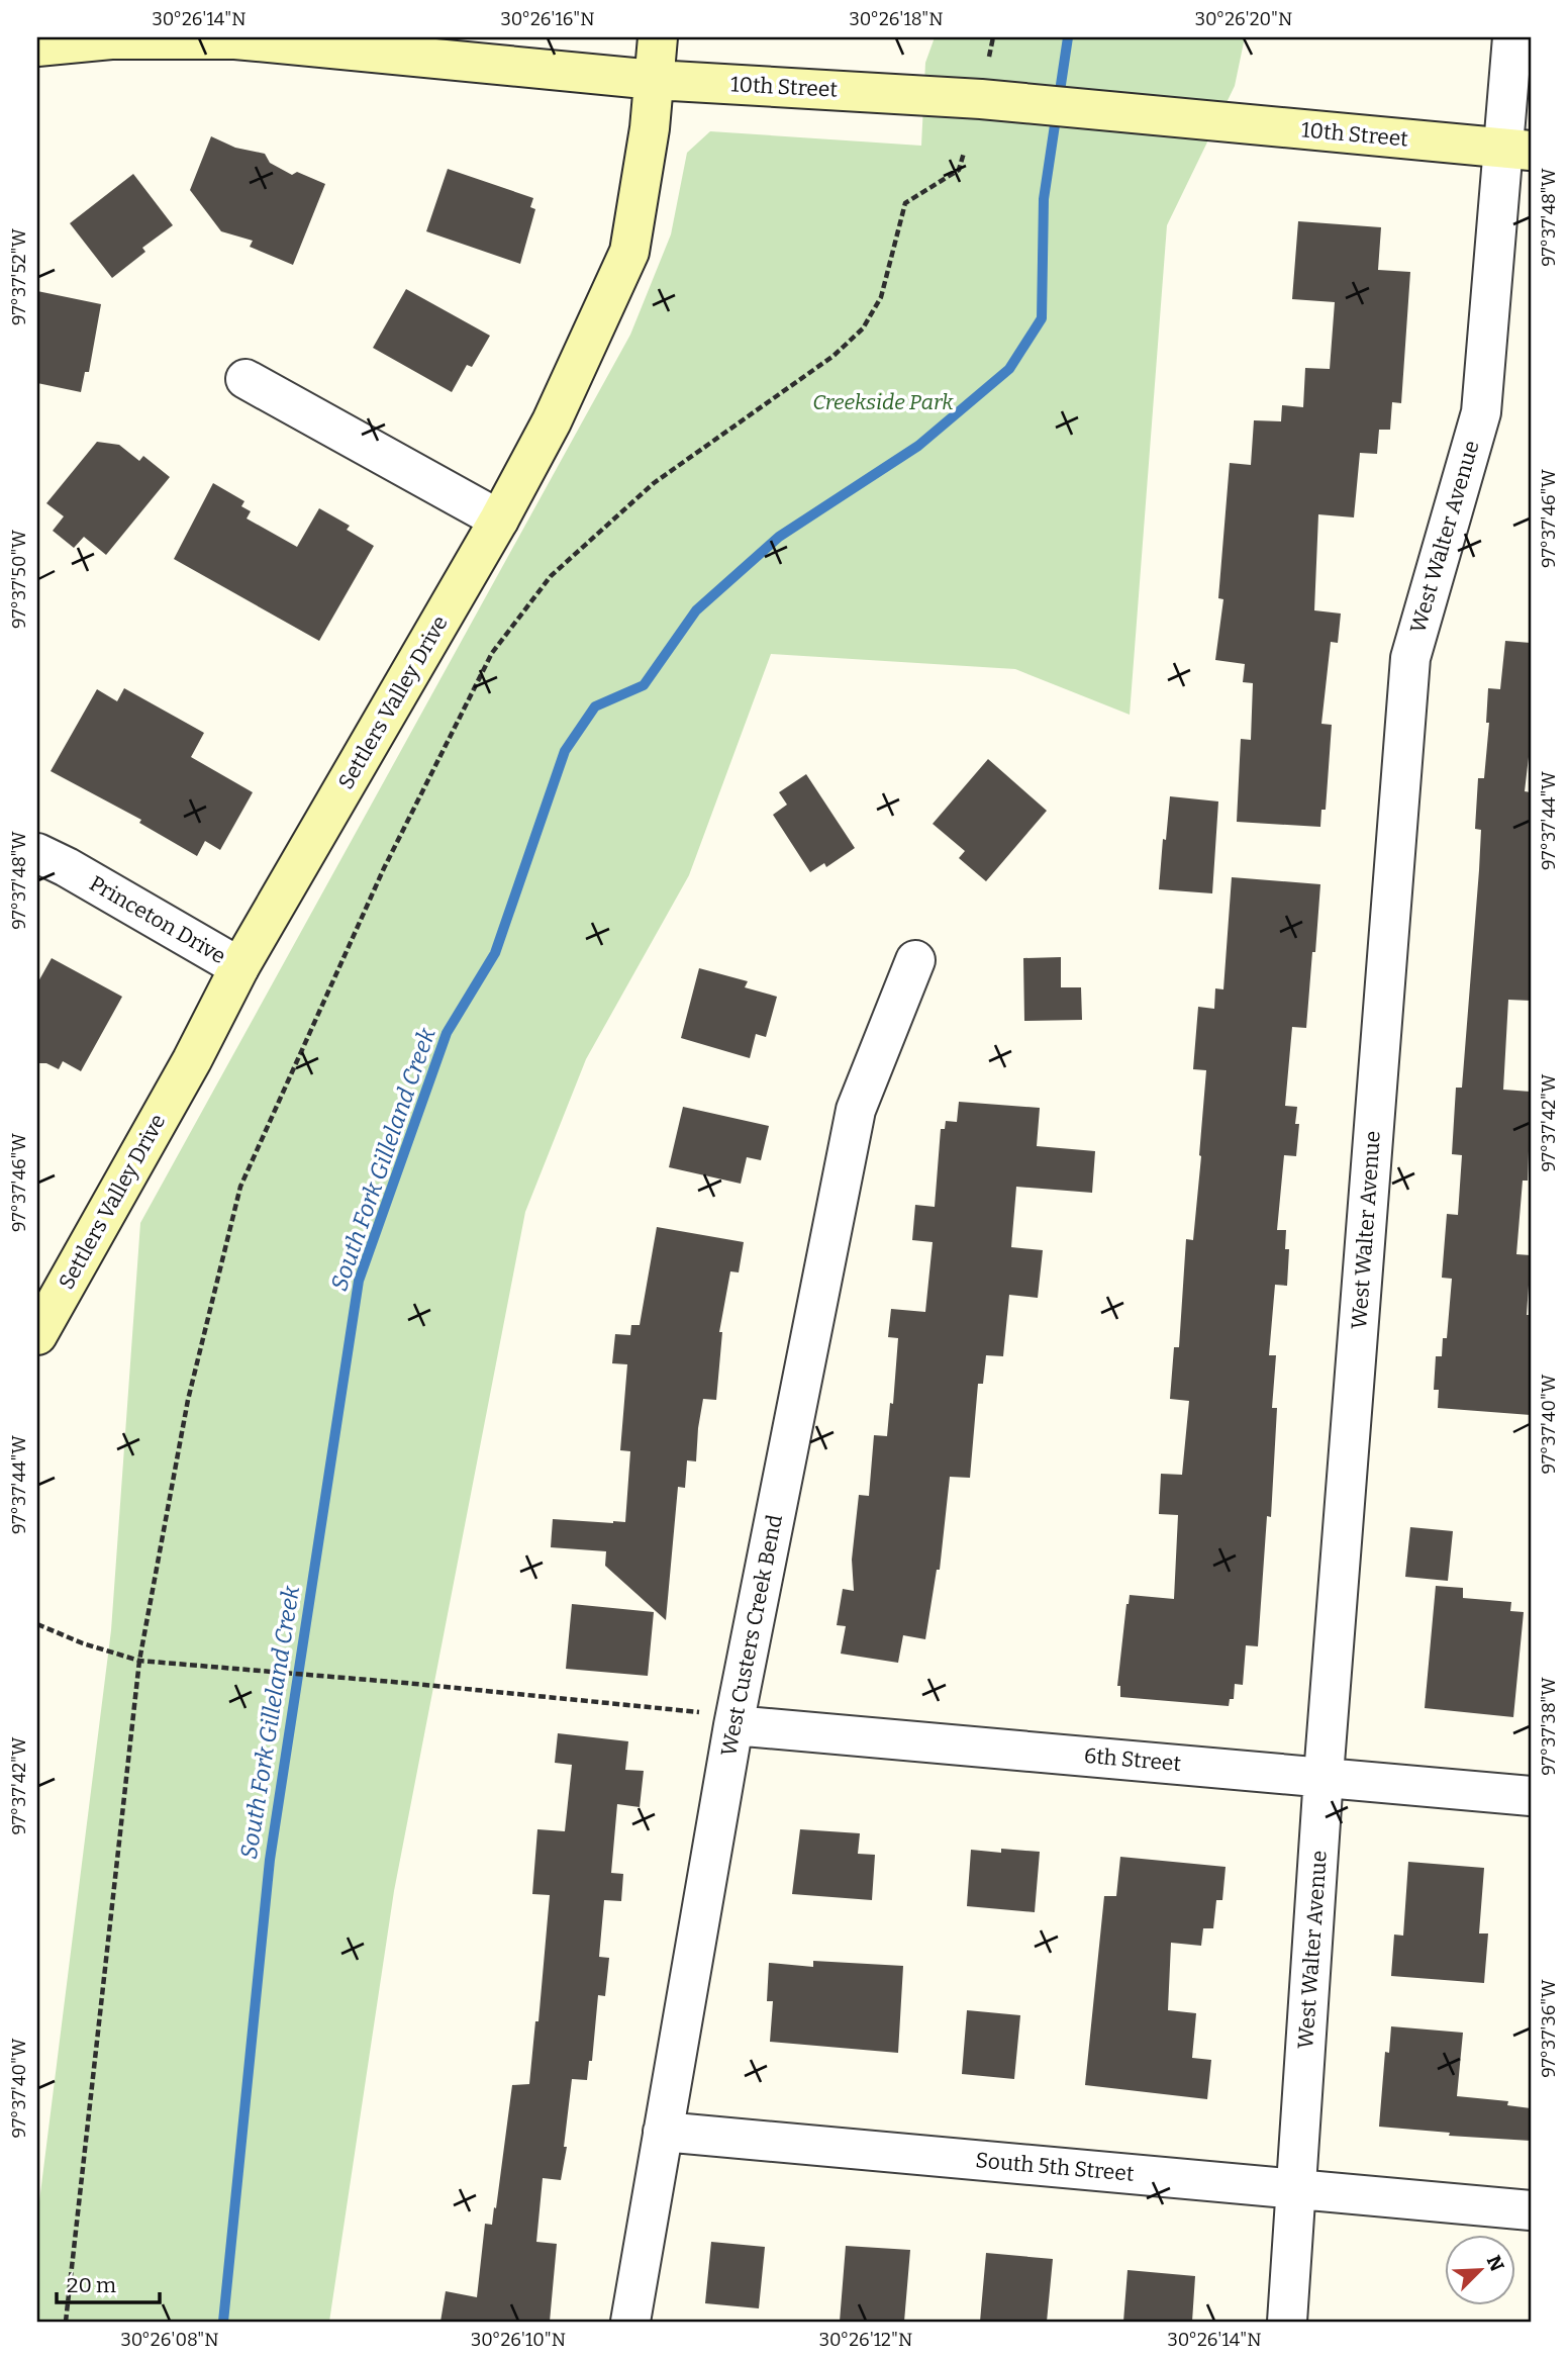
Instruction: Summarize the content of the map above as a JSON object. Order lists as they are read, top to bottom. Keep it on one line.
{"streets":{"street":["10th Street","West Walter Avenue","Settlers Valley Drive","Princeton Drive","West Custers Creek Bend","6th Street","South 5th Street"]},"crossings":[["10th Street","West Walter Avenue"],["10th Street","Settlers Valley Drive"],["West Walter Avenue","6th Street"],["West Walter Avenue","South 5th Street"],["Settlers Valley Drive","Princeton Drive"],["West Custers Creek Bend","6th Street"],["West Custers Creek Bend","South 5th Street"]],"water":["South Fork Gilleland Creek"],"parks":["Creekside Park"],"scale_bar":"20 m","north":"top right","coordinates":["30°26'14\"N","30°26'16\"N","30°26'18\"N","30°26'20\"N","97°37'48\"W","97°37'52\"W","97°37'46\"W","97°37'50\"W","97°37'44\"W","97°37'42\"W","97°37'40\"W","97°37'38\"W","97°37'36\"W","30°26'08\"N","30°26'10\"N","30°26'12\"N"]}
